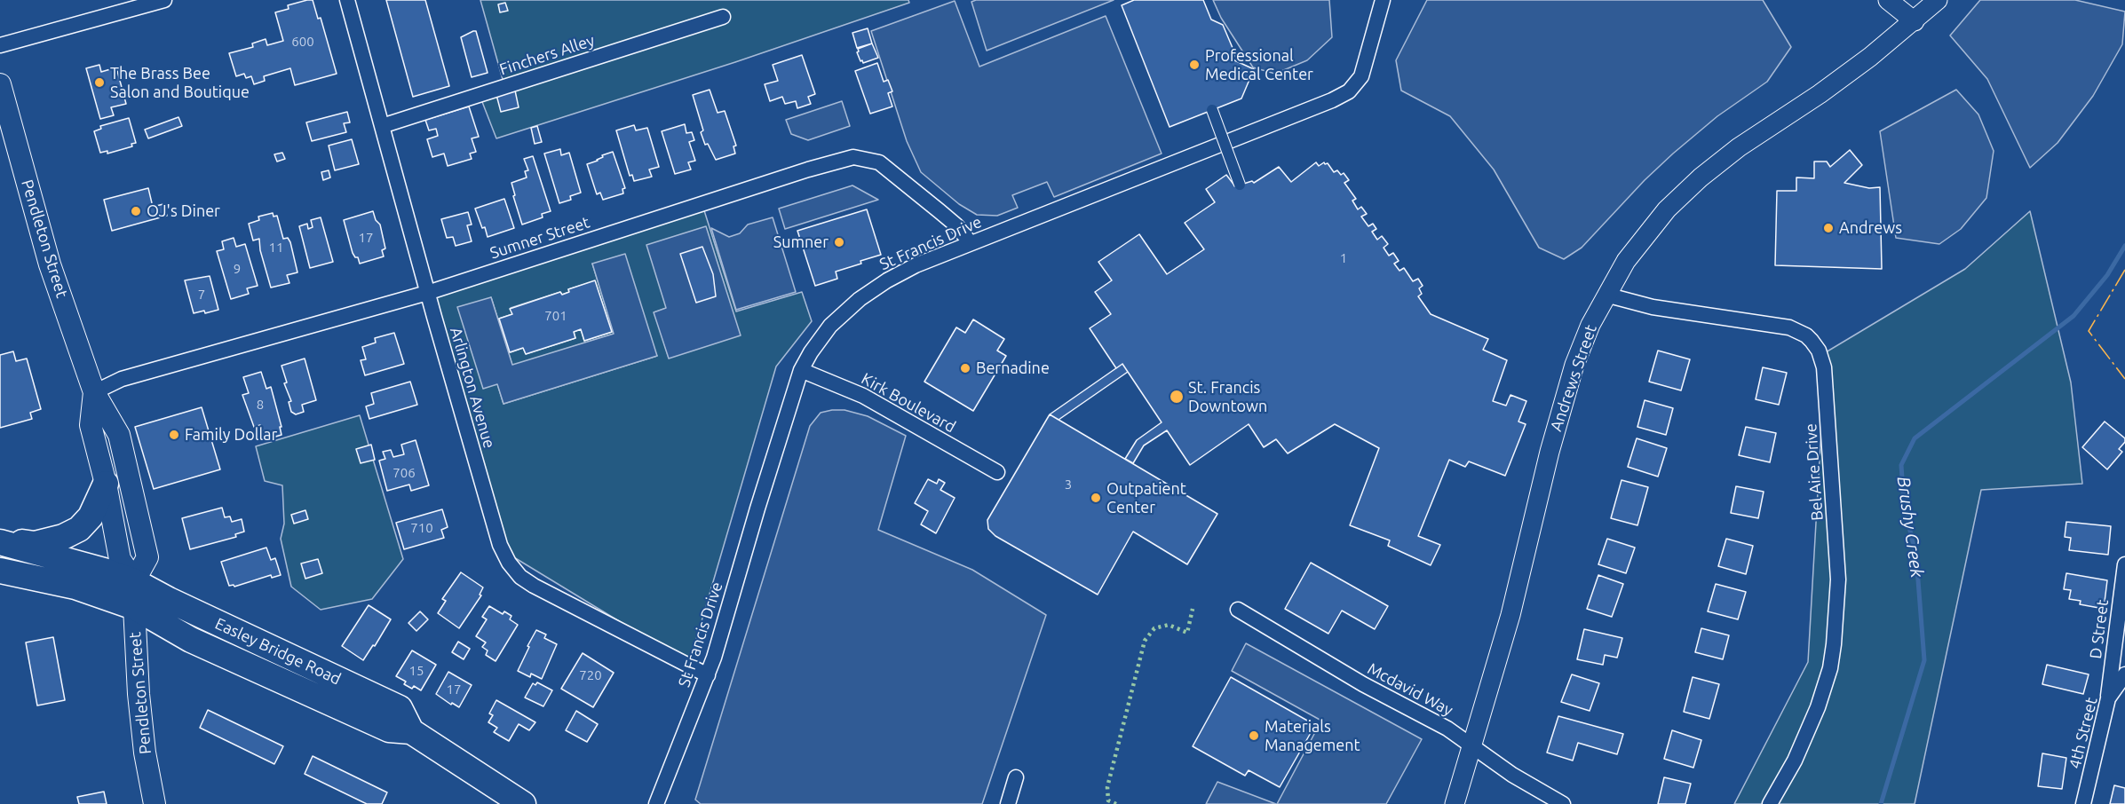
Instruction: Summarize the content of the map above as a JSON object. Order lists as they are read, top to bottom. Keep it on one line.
{"streets":{"highway":["Easley Bridge Road"],"main road":["Pendleton Street"],"street":["Finchers Alley","Sumner Street","St Francis Drive","Andrews Street","Arlington Avenue","Kirk Boulevard","Bel Aire Drive","D Street","Mcdavid Way","4th Street"]},"crossings":[["Finchers Alley","Arlington Avenue"],["Sumner Street","Pendleton Street"],["Sumner Street","St Francis Drive"],["Sumner Street","Arlington Avenue"],["Pendleton Street","Easley Bridge Road"],["St Francis Drive","Arlington Avenue"],["St Francis Drive","Kirk Boulevard"],["Andrews Street","Bel Aire Drive"],["Andrews Street","Mcdavid Way"],["D Street","4th Street"]],"water":["Brushy Creek"],"places":["Professional Medical Center","The Brass Bee Salon and Boutique","OJ's Diner","Andrews","Sumner","Bernadine","St. Francis Downtown","Family Dollar","Outpatient Center","Materials Management"],"house_numbers":["600","17","11","1","9","7","701","8","706","3","710","15","720","17"]}
